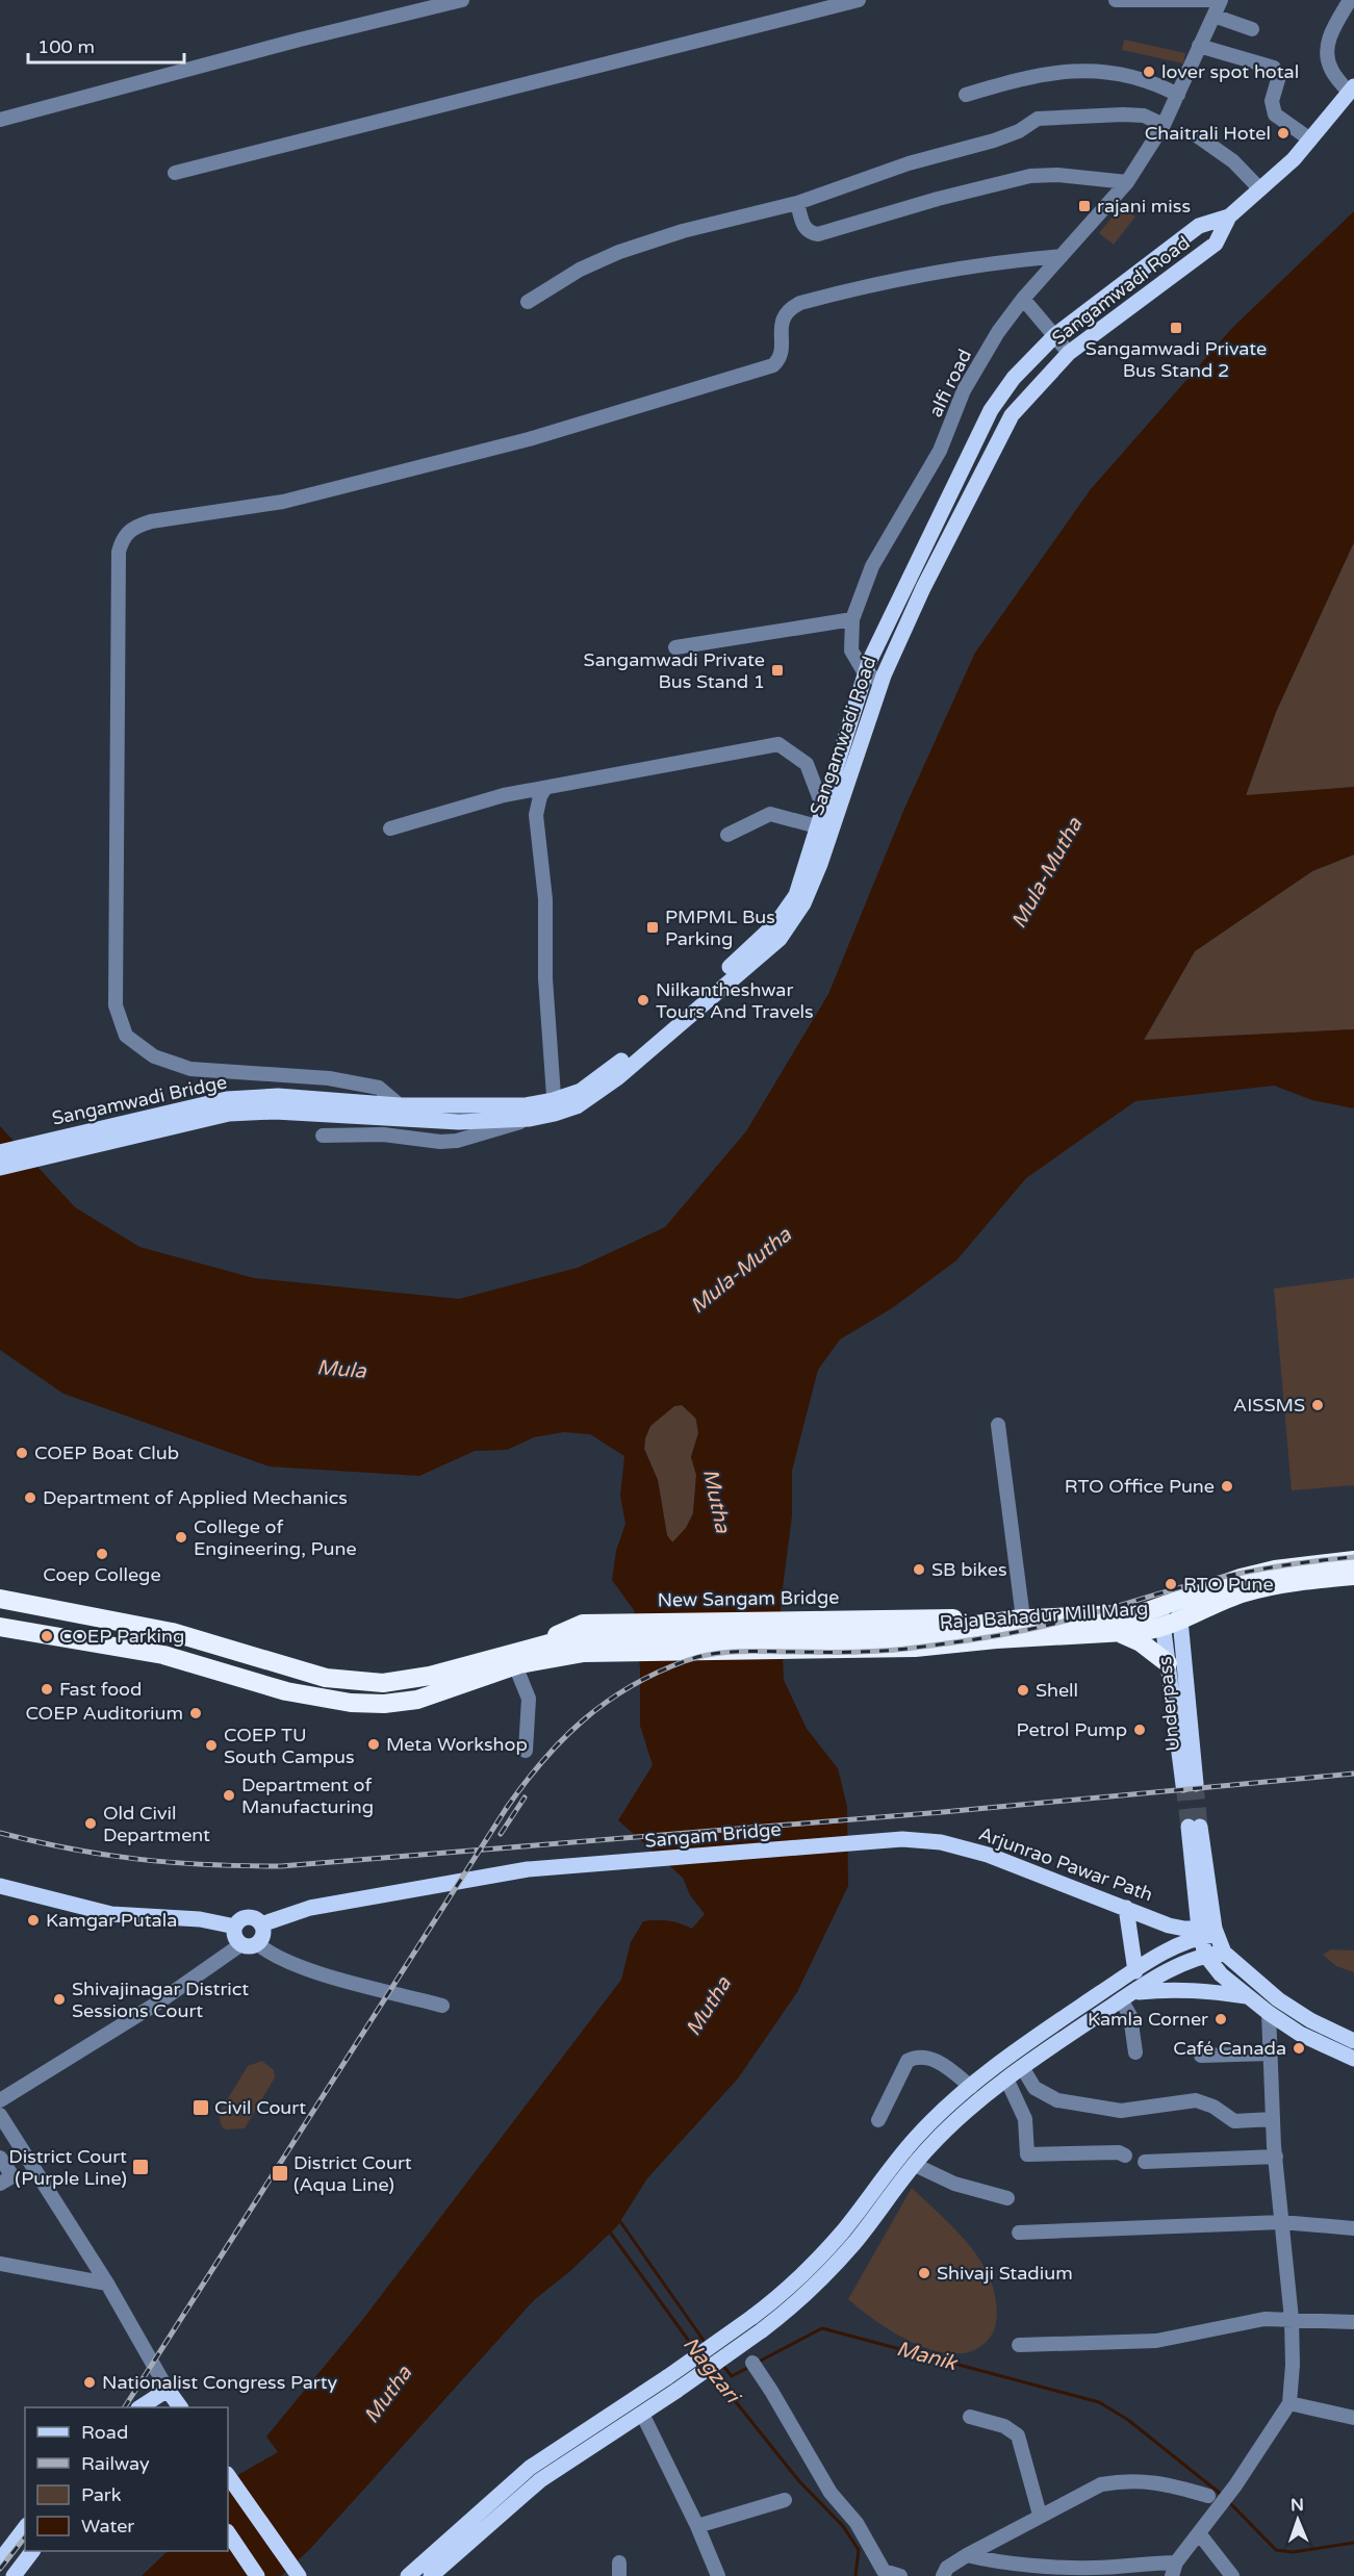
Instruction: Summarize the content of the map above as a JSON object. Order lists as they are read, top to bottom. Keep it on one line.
{"streets":{"highway":["New Sangam Bridge","Raja Bahadur Mill Marg"],"main road":["Sangamwadi Road","Sangamwadi Bridge","Underpass","Sangam Bridge","Arjunrao Pawar Path"],"street":["alfi road"]},"crossings":[["Sangamwadi Road","alfi road"],["Sangamwadi Road","Sangamwadi Bridge"],["New Sangam Bridge","Raja Bahadur Mill Marg"],["Raja Bahadur Mill Marg","Underpass"],["Sangam Bridge","Arjunrao Pawar Path"]],"water":["Mula-Mutha","Mula","Mutha","Manik","Nagzari"],"places":{"other":["lover spot hotal","Chaitrali Hotel","Nilkantheshwar Tours And Travels","AISSMS","COEP Boat Club","RTO Office Pune","Department of Applied Mechanics","College of Engineering, Pune","Coep College","SB bikes","RTO Pune","COEP Parking","Fast food","Shell","COEP Auditorium","Petrol Pump","Meta Workshop","COEP TU South Campus","Department of Manufacturing","Old Civil Department","Kamgar Putala","Shivajinagar District Sessions Court","Kamla Corner","Café Canada","Shivaji Stadium","Nationalist Congress Party"],"transit":["rajani miss","Sangamwadi Private Bus Stand 2","Sangamwadi Private Bus Stand 1","PMPML Bus Parking","Civil Court","District Court (Purple Line)","District Court (Aqua Line)"]},"legend":["Road","Railway","Park","Water"],"scale_bar":"100 m","north":"top"}
